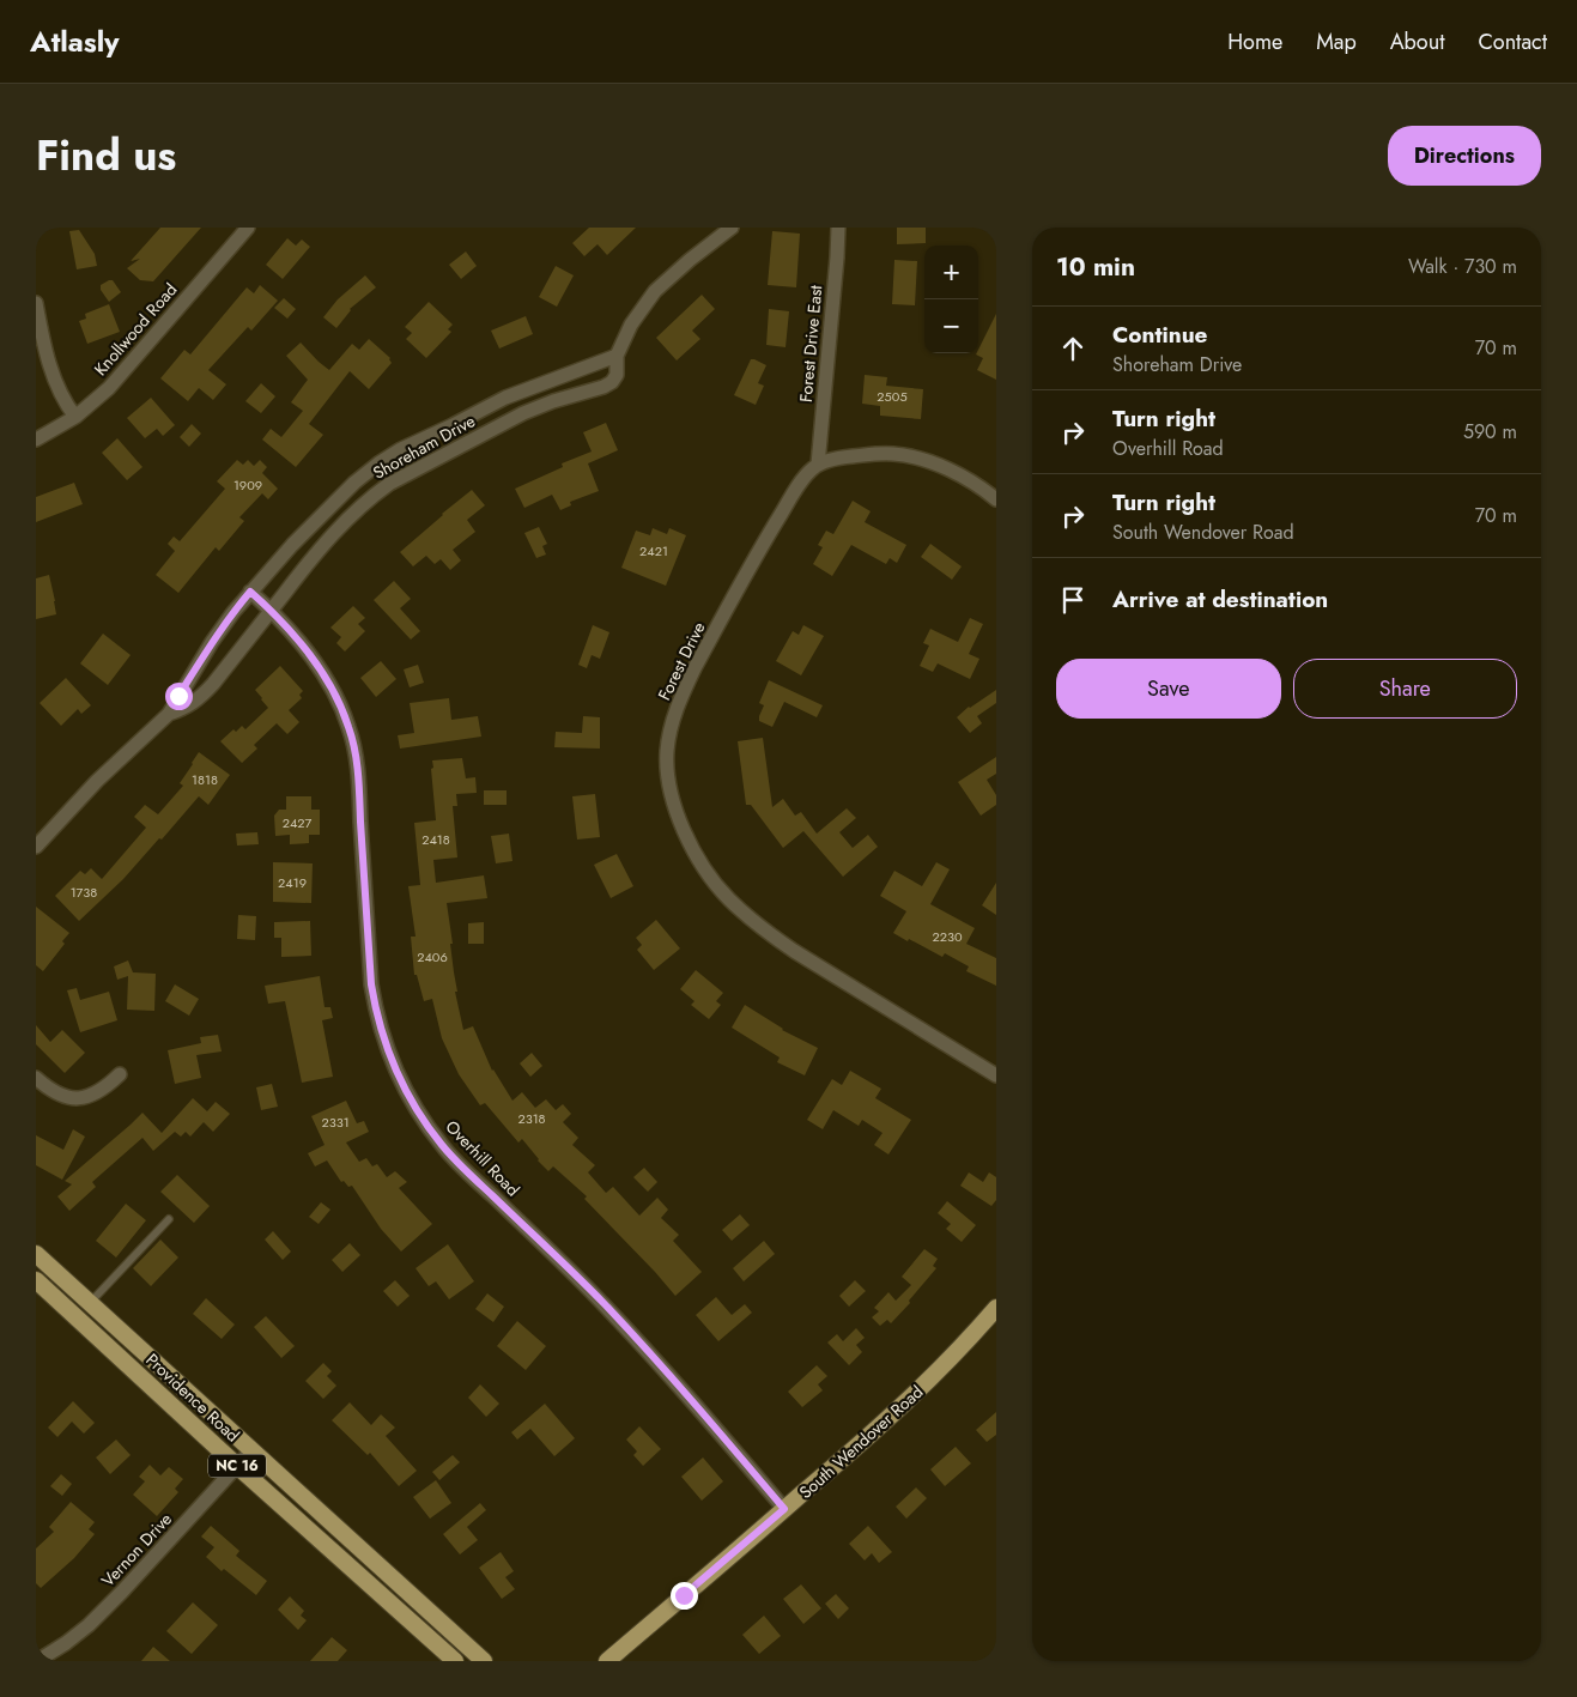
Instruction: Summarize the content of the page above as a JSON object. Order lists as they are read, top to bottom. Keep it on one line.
{"streets":{"main road":["Providence Road","South Wendover Road","NC 16"],"street":["Knollwood Road","Forest Drive East","Shoreham Drive","Forest Drive","Overhill Road","Vernon Drive"]},"crossings":[["Forest Drive East","Forest Drive"],["Shoreham Drive","Overhill Road"],["Overhill Road","South Wendover Road"],["Providence Road","Vernon Drive"]],"house_numbers":["2505","1909","2421","1818","2427","2418","2419","1738","2230","2406","2318","2331"],"page":{"header":"Atlasly","nav":["Home","Map","About","Contact"],"title":"Find us","buttons":["Directions",["Save","Share"]],"heading":["10 min","Walk · 730 m"],"map_buttons":["+","−"],"list":[["Continue","Shoreham Drive","70 m"],["Turn right","Overhill Road","590 m"],["Turn right","South Wendover Road","70 m"],"Arrive at destination"]}}
